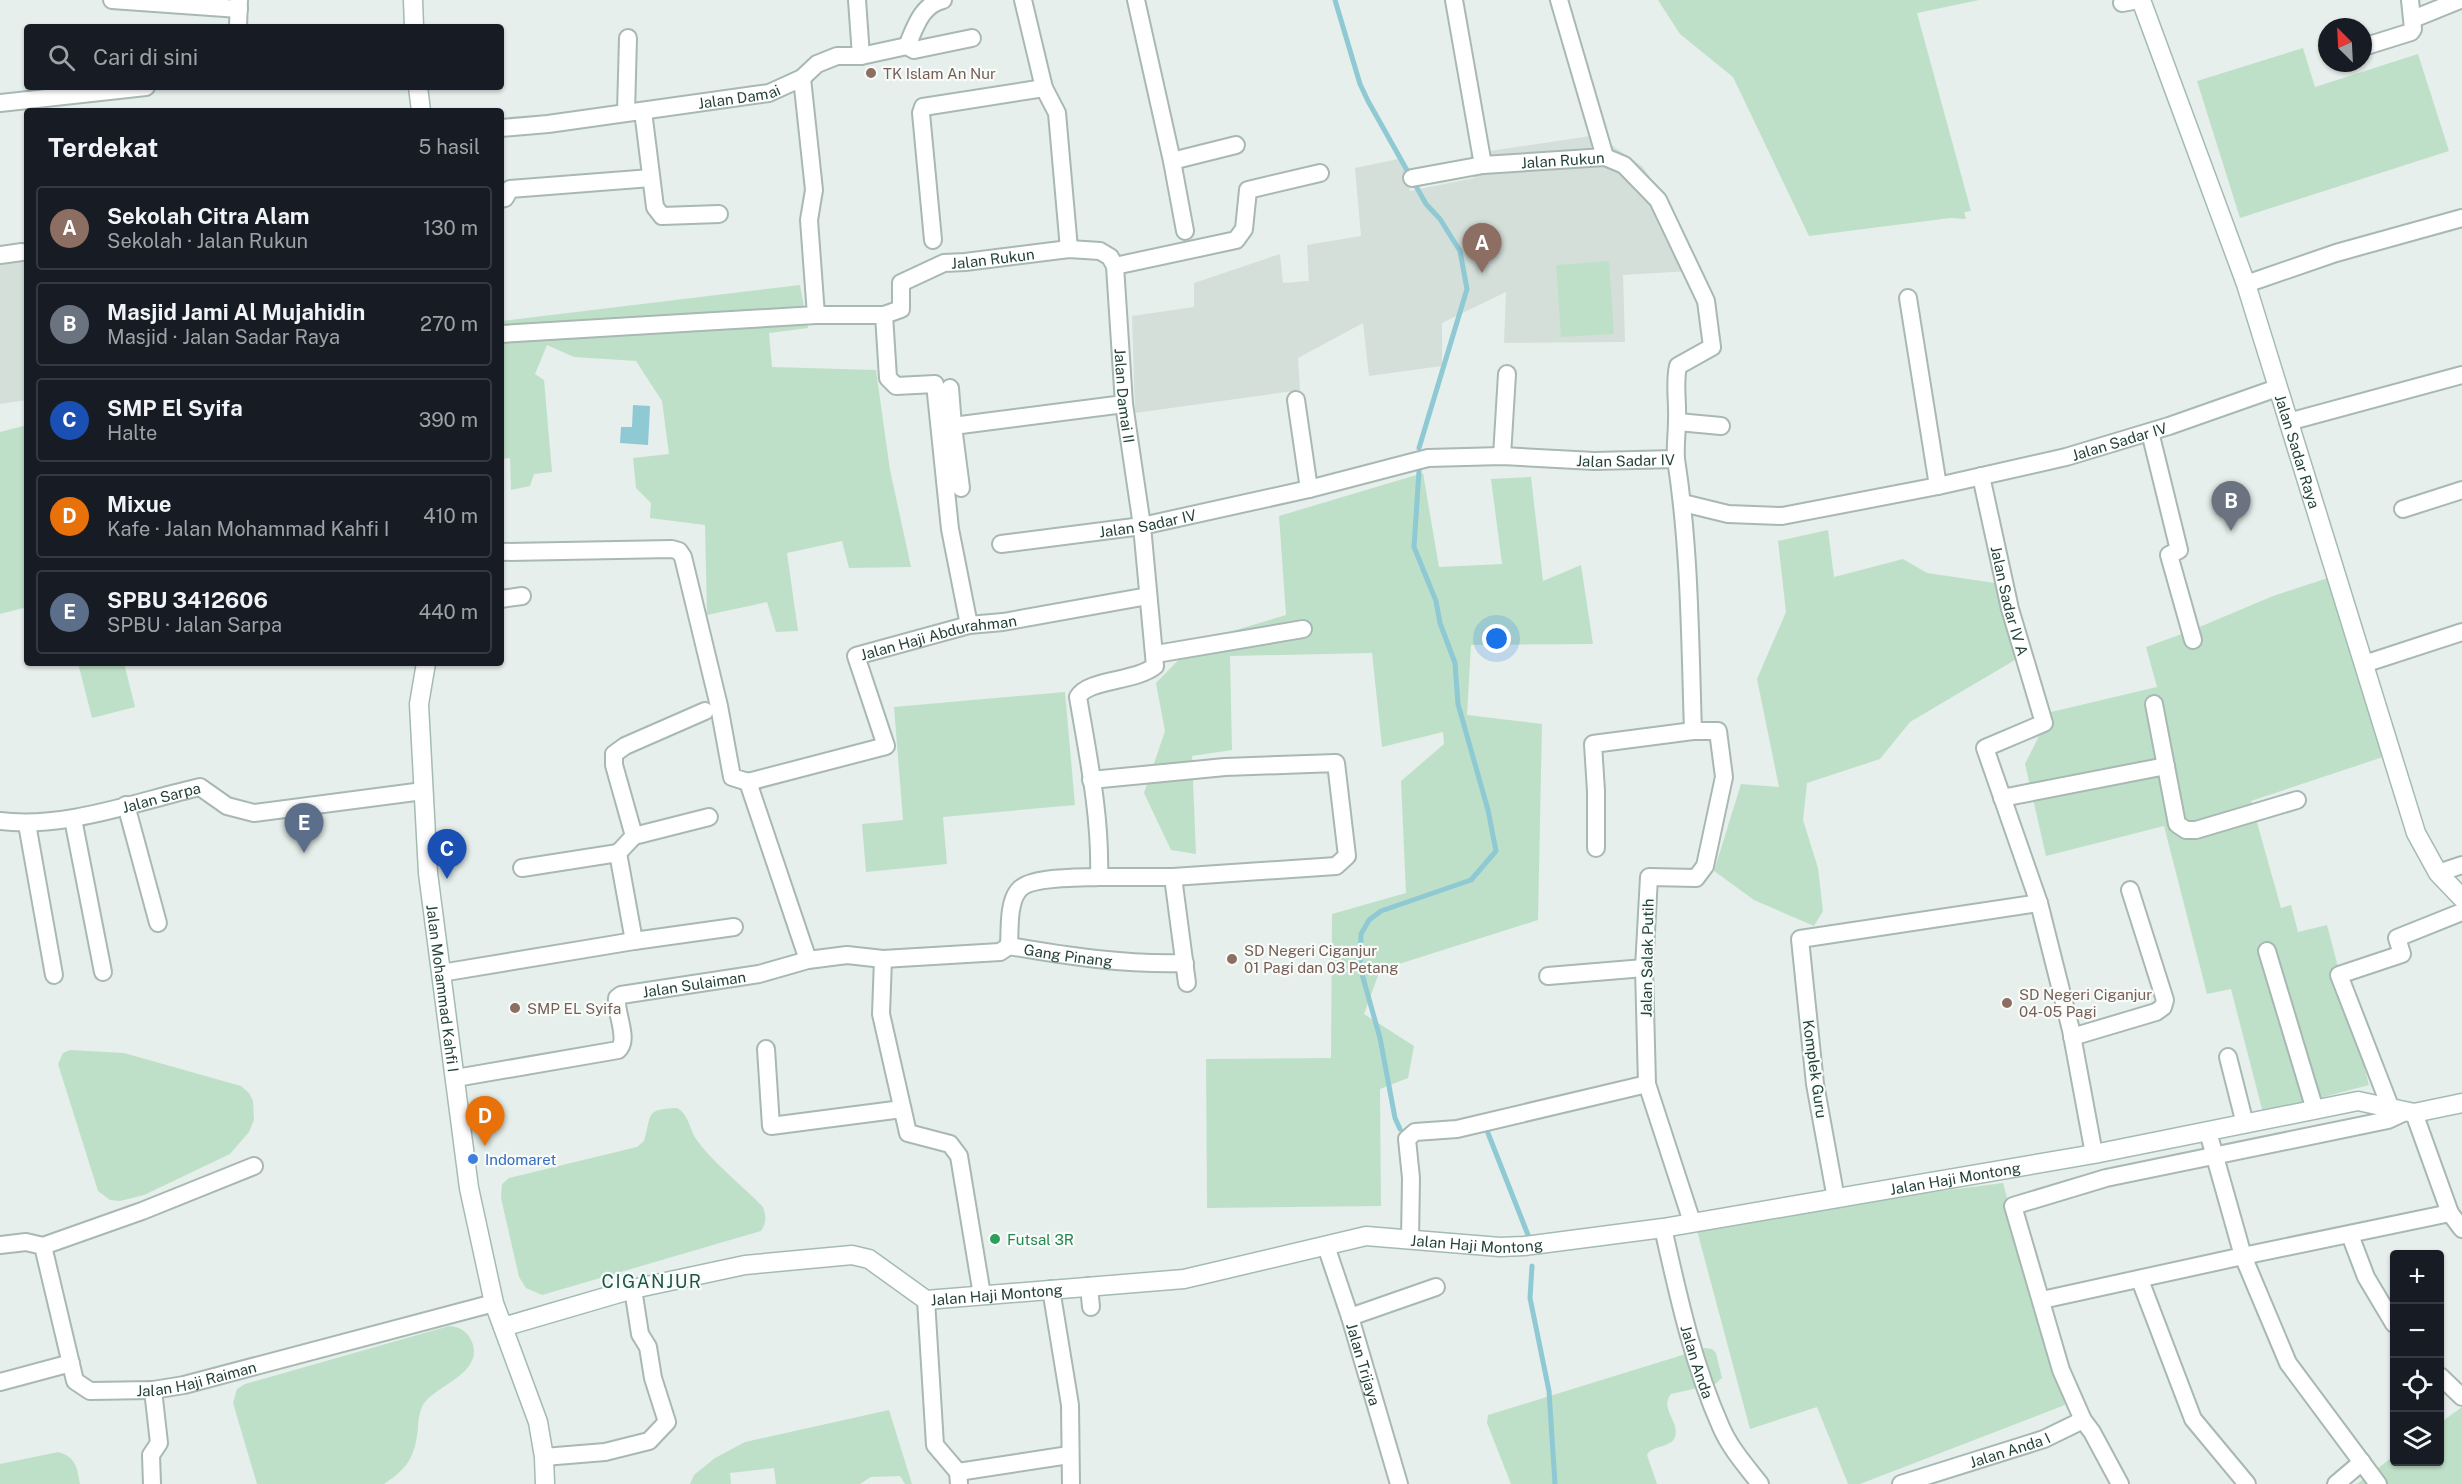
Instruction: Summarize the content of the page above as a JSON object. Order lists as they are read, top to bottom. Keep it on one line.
{"streets":{"street":["Jalan Damai","Jalan Rukun","Jalan Damai II","Jalan Sadar IV","Jalan Sadar Raya","Jalan Sadar IV A","Jalan Haji Abdurahman","Jalan Sarpa","Gang Pinang","Jalan Salak Putih","Jalan Sulaiman","Jalan Mohammad Kahfi I","Komplek Guru","Jalan Haji Montong","Jalan Anda","Jalan Trijaya","Jalan Haji Raiman","Jalan Anda I"]},"crossings":[["Jalan Rukun","Jalan Damai II"],["Jalan Damai II","Jalan Sadar IV"],["Jalan Sadar IV","Jalan Sadar Raya"],["Jalan Sadar IV","Jalan Sadar IV A"],["Jalan Sarpa","Jalan Mohammad Kahfi I"],["Jalan Salak Putih","Jalan Haji Montong"],["Jalan Sulaiman","Jalan Mohammad Kahfi I"],["Jalan Mohammad Kahfi I","Jalan Haji Montong"],["Jalan Mohammad Kahfi I","Jalan Haji Raiman"],["Komplek Guru","Jalan Haji Montong"],["Jalan Haji Montong","Jalan Anda"],["Jalan Haji Montong","Jalan Trijaya"]],"districts":["CIGANJUR"],"places":["TK Islam An Nur","SD Negeri Ciganjur 01 Pagi dan 03 Petang","SD Negeri Ciganjur 04-05 Pagi","SMP EL Syifa","Indomaret","Futsal 3R"],"north":"top left","page":{"search":"Cari di sini","heading":["Terdekat","5 hasil"],"list":[{"mark":"A","name":"Sekolah Citra Alam","note":"Sekolah · Jalan Rukun","value":"130 m"},{"mark":"B","name":"Masjid Jami Al Mujahidin","note":"Masjid · Jalan Sadar Raya","value":"270 m"},{"mark":"C","name":"SMP El Syifa","note":"Halte","value":"390 m"},{"mark":"D","name":"Mixue","note":"Kafe · Jalan Mohammad Kahfi I","value":"410 m"},{"mark":"E","name":"SPBU 3412606","note":"SPBU · Jalan Sarpa","value":"440 m"}],"pins":["A","B","E","C","D"],"map_buttons":["+","−"]}}
